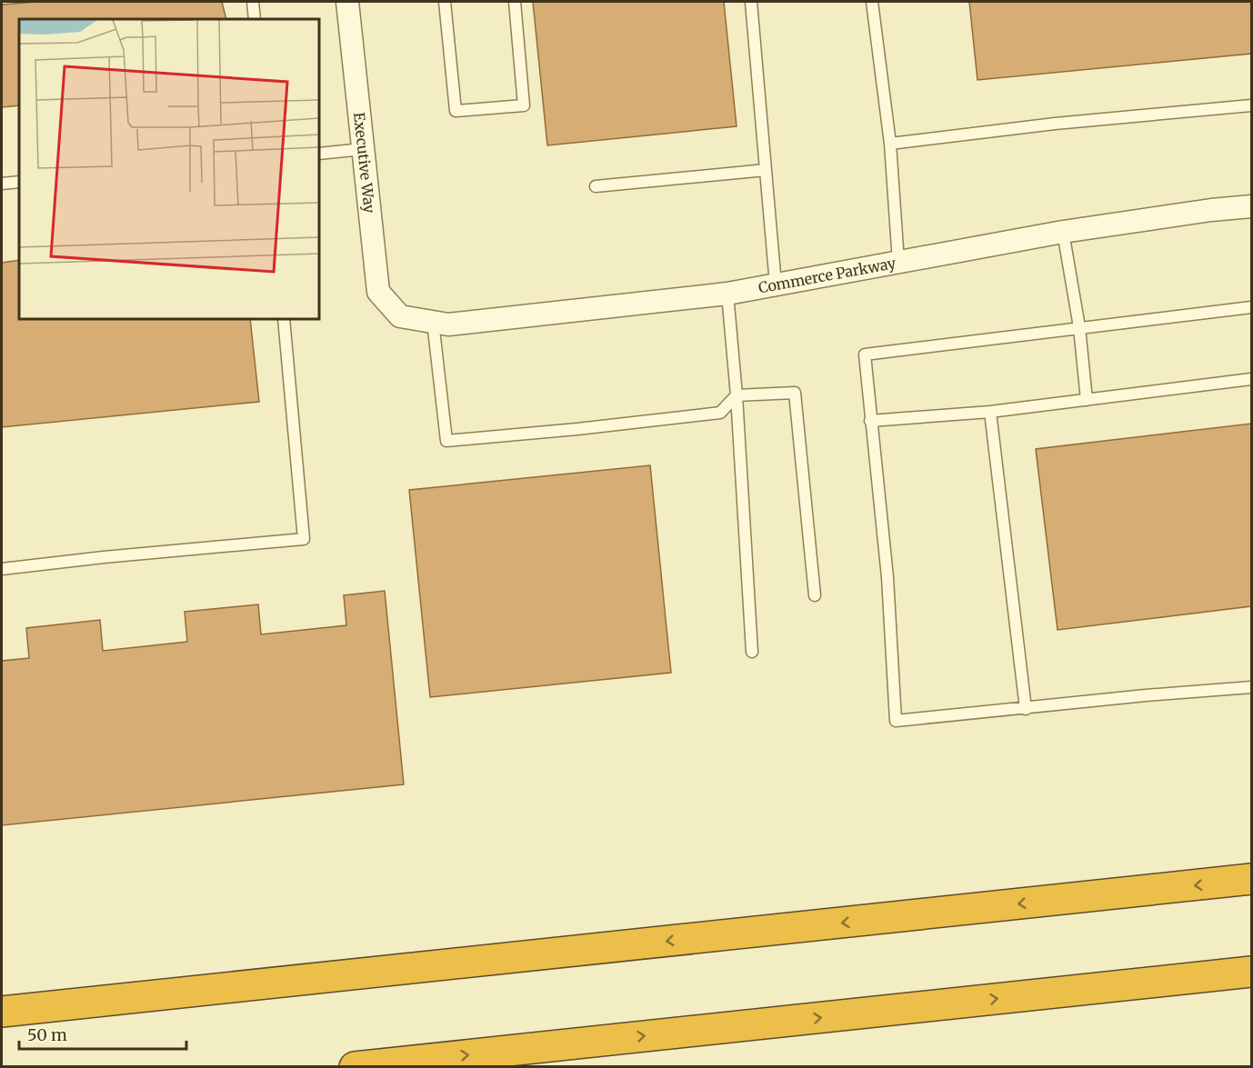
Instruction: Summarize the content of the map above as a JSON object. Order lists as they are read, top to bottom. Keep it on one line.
{"streets":{"street":["Executive Way","Commerce Parkway"]},"crossings":[["Executive Way","Commerce Parkway"]],"scale_bar":"50 m"}
